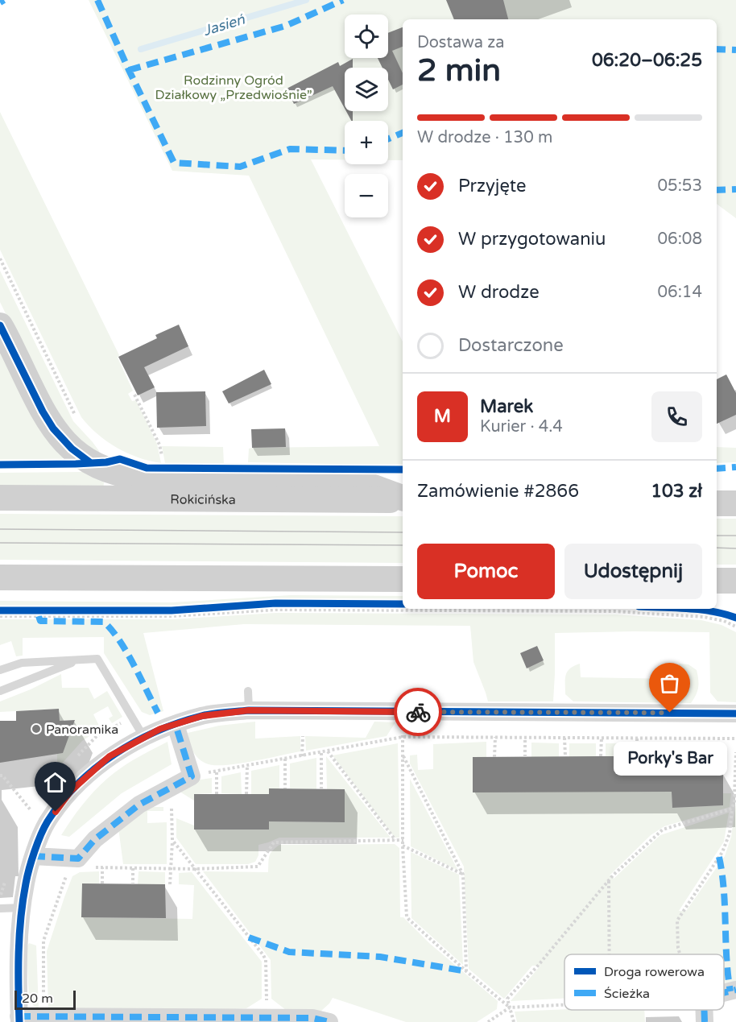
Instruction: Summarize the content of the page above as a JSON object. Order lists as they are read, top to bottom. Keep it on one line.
{"streets":{"main road":["Rokicińska"]},"water":["Jasień"],"parks":["Rodzinny Ogród Działkowy „Przedwiośnie”"],"places":["Porky's Bar","Panoramika"],"legend":["Droga rowerowa","Ścieżka"],"scale_bar":"20 m","page":{"map_buttons":["+","−"],"heading":["2 min","Dostawa za","06:20–06:25"],"panel":["Marek","Kurier · 4.4","Zamówienie #2866","103 zł"],"bar":"W drodze · 130 m","list":[["Przyjęte","05:53"],["W przygotowaniu","06:08"],["W drodze","06:14"],"Dostarczone"],"round":"M","buttons":["Pomoc","Udostępnij"],"bubble":"Porky's Bar","scale":"20 m"}}
